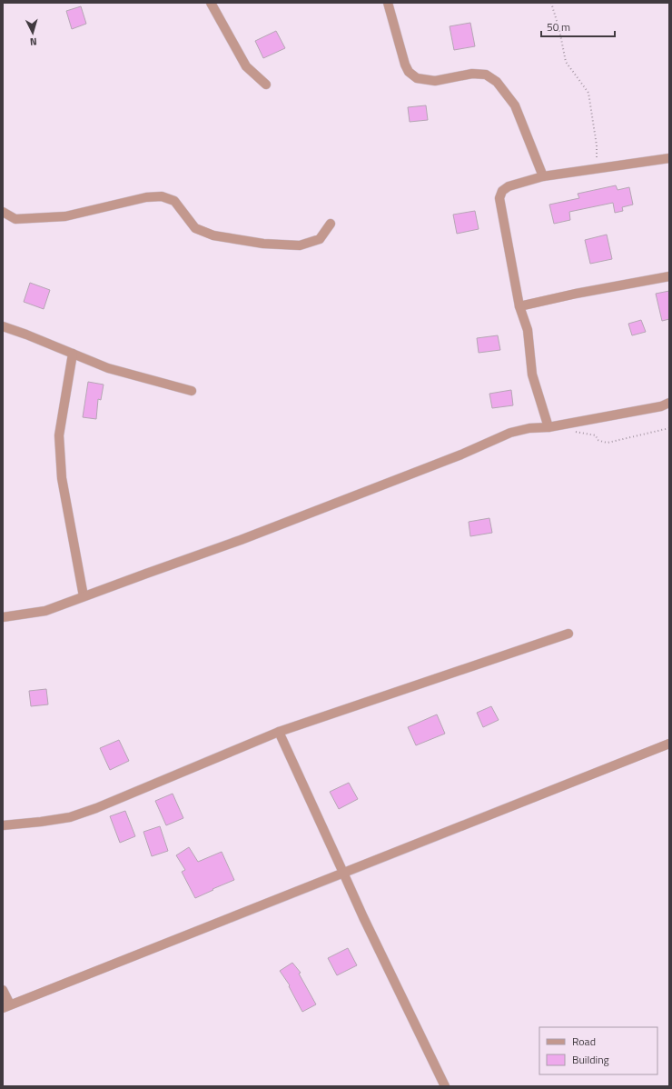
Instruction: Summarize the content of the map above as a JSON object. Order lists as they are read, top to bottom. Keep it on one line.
{"legend":["Road","Building"],"scale_bar":"50 m","north":"bottom"}
